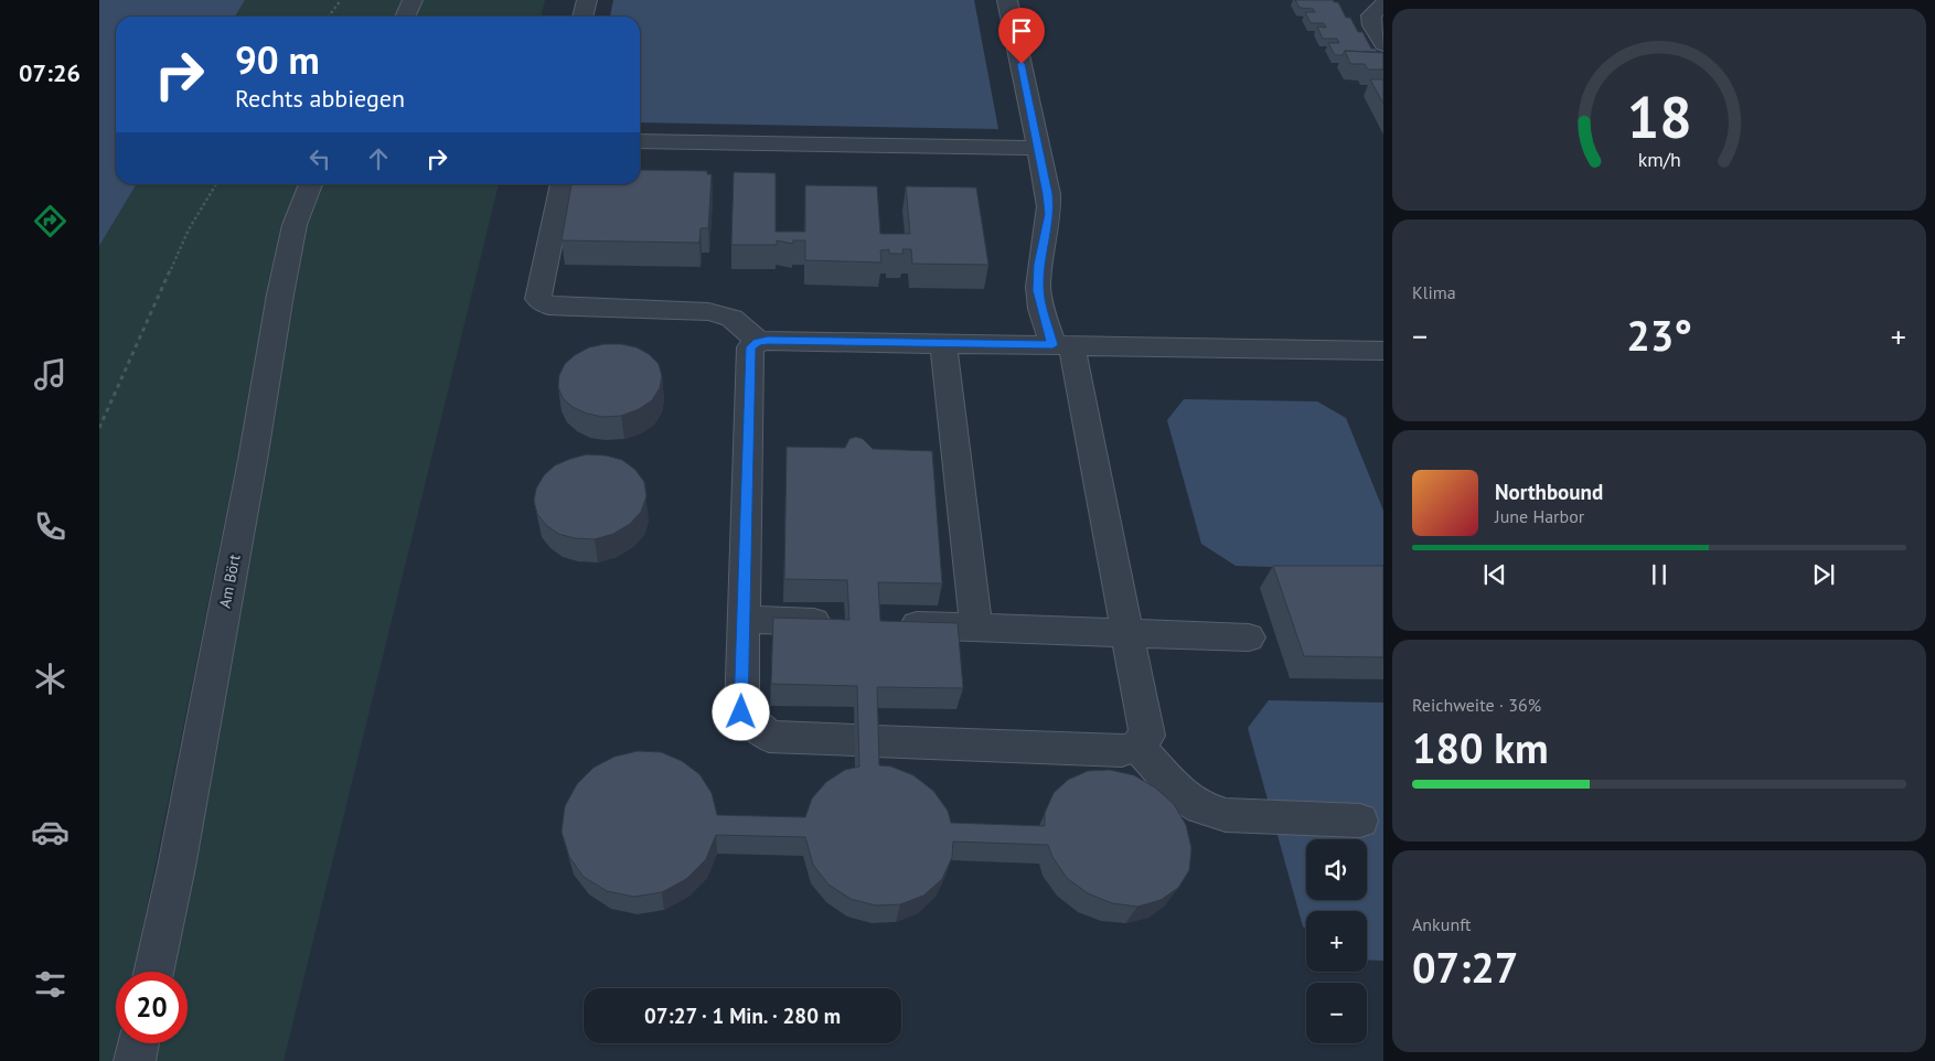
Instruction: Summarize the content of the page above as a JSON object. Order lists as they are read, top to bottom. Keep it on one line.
{"streets":{"lane":["Am Bört"]},"page":{"tabs":"07:26","turn":["90 m","Rechts abbiegen"],"tile":["Klima",["Reichweite · 36%","180 km"],["Ankunft","07:27"]],"heat":["−","23°","+"],"song":["Northbound","June Harbor"],"map_buttons":["+","−"],"limit":"20","trip":"07:27 · 1 Min. · 280 m","gauge":["18","km/h"]}}
